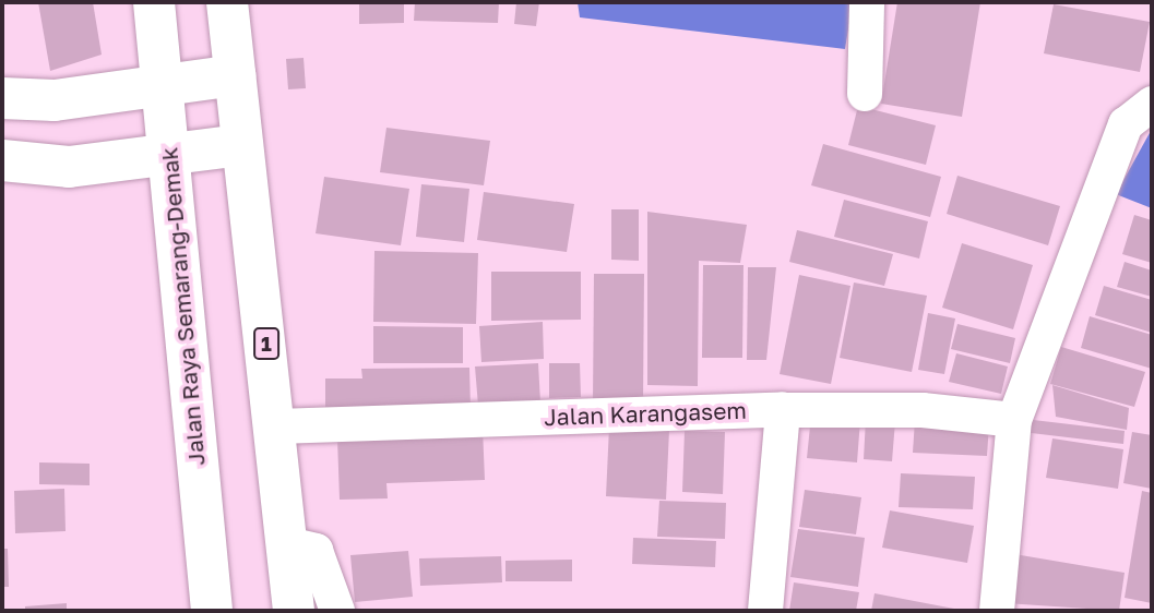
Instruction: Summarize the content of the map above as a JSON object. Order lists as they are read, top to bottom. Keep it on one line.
{"streets":{"main road":["Jalan Raya Semarang-Demak","1"],"street":["Jalan Karangasem"]},"crossings":[["1","Jalan Karangasem"]]}
